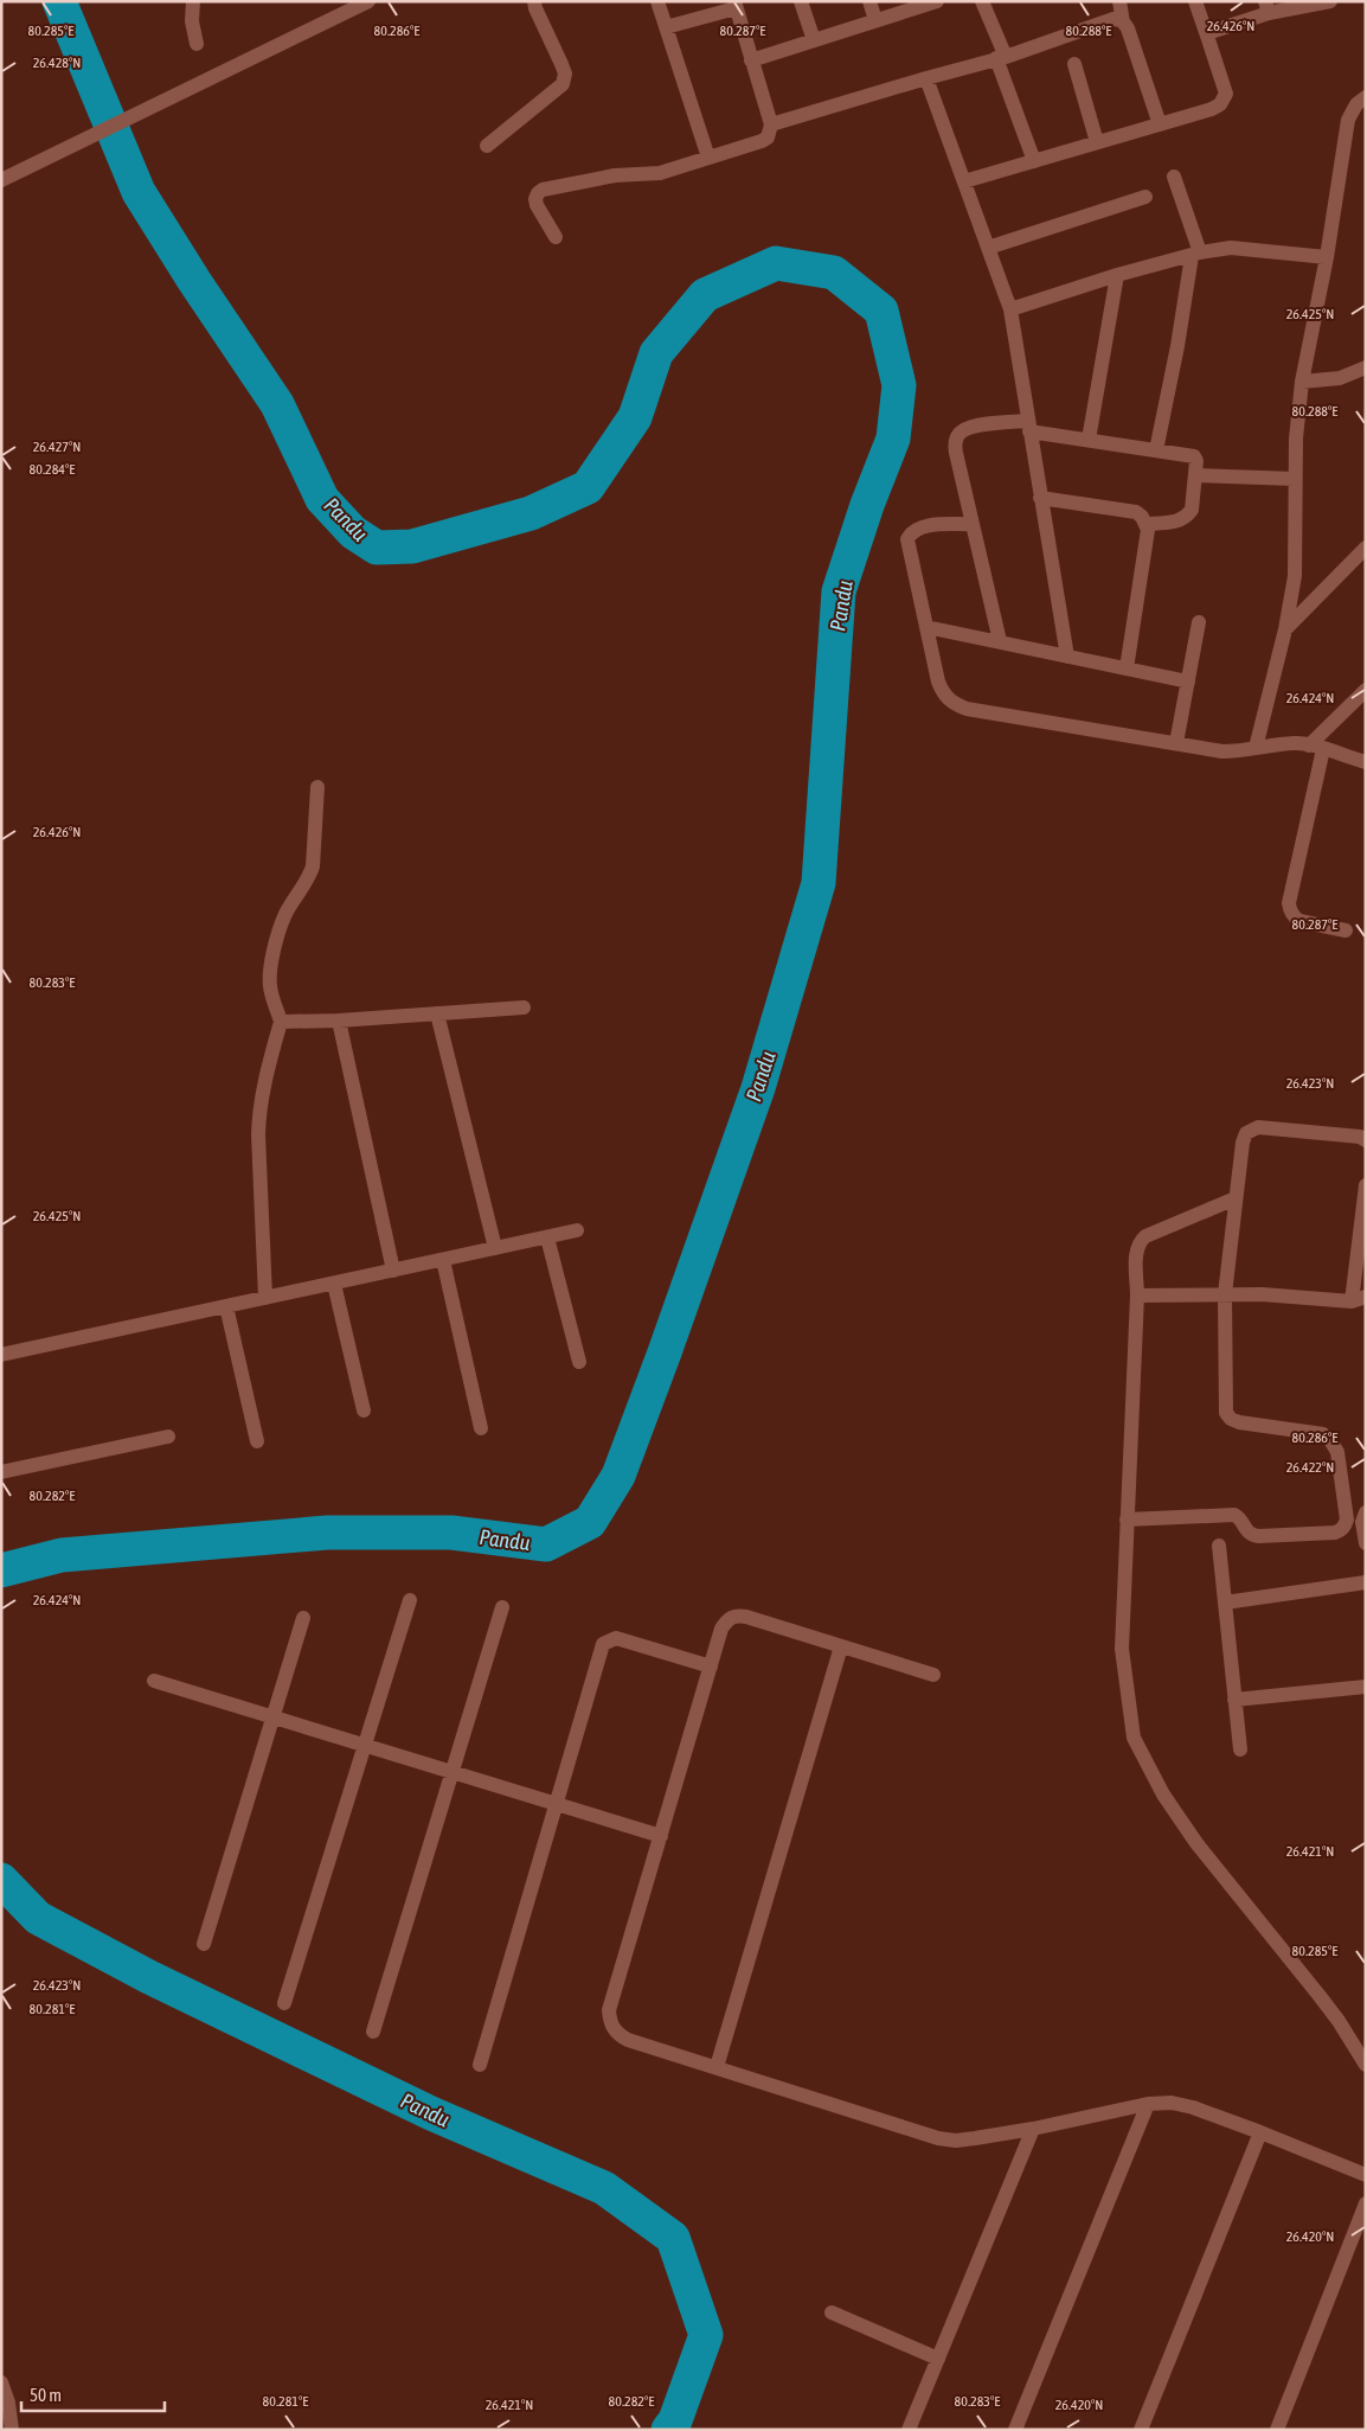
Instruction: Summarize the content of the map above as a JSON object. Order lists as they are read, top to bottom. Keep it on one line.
{"water":["Pandu"],"scale_bar":"50 m","coordinates":["26.426°N","80.285°E","80.286°E","80.287°E","80.288°E","26.428°N","26.425°N","26.427°N","80.284°E","26.424°N","80.283°E","26.423°N","26.422°N","80.282°E","26.421°N","80.281°E","26.420°N"]}
